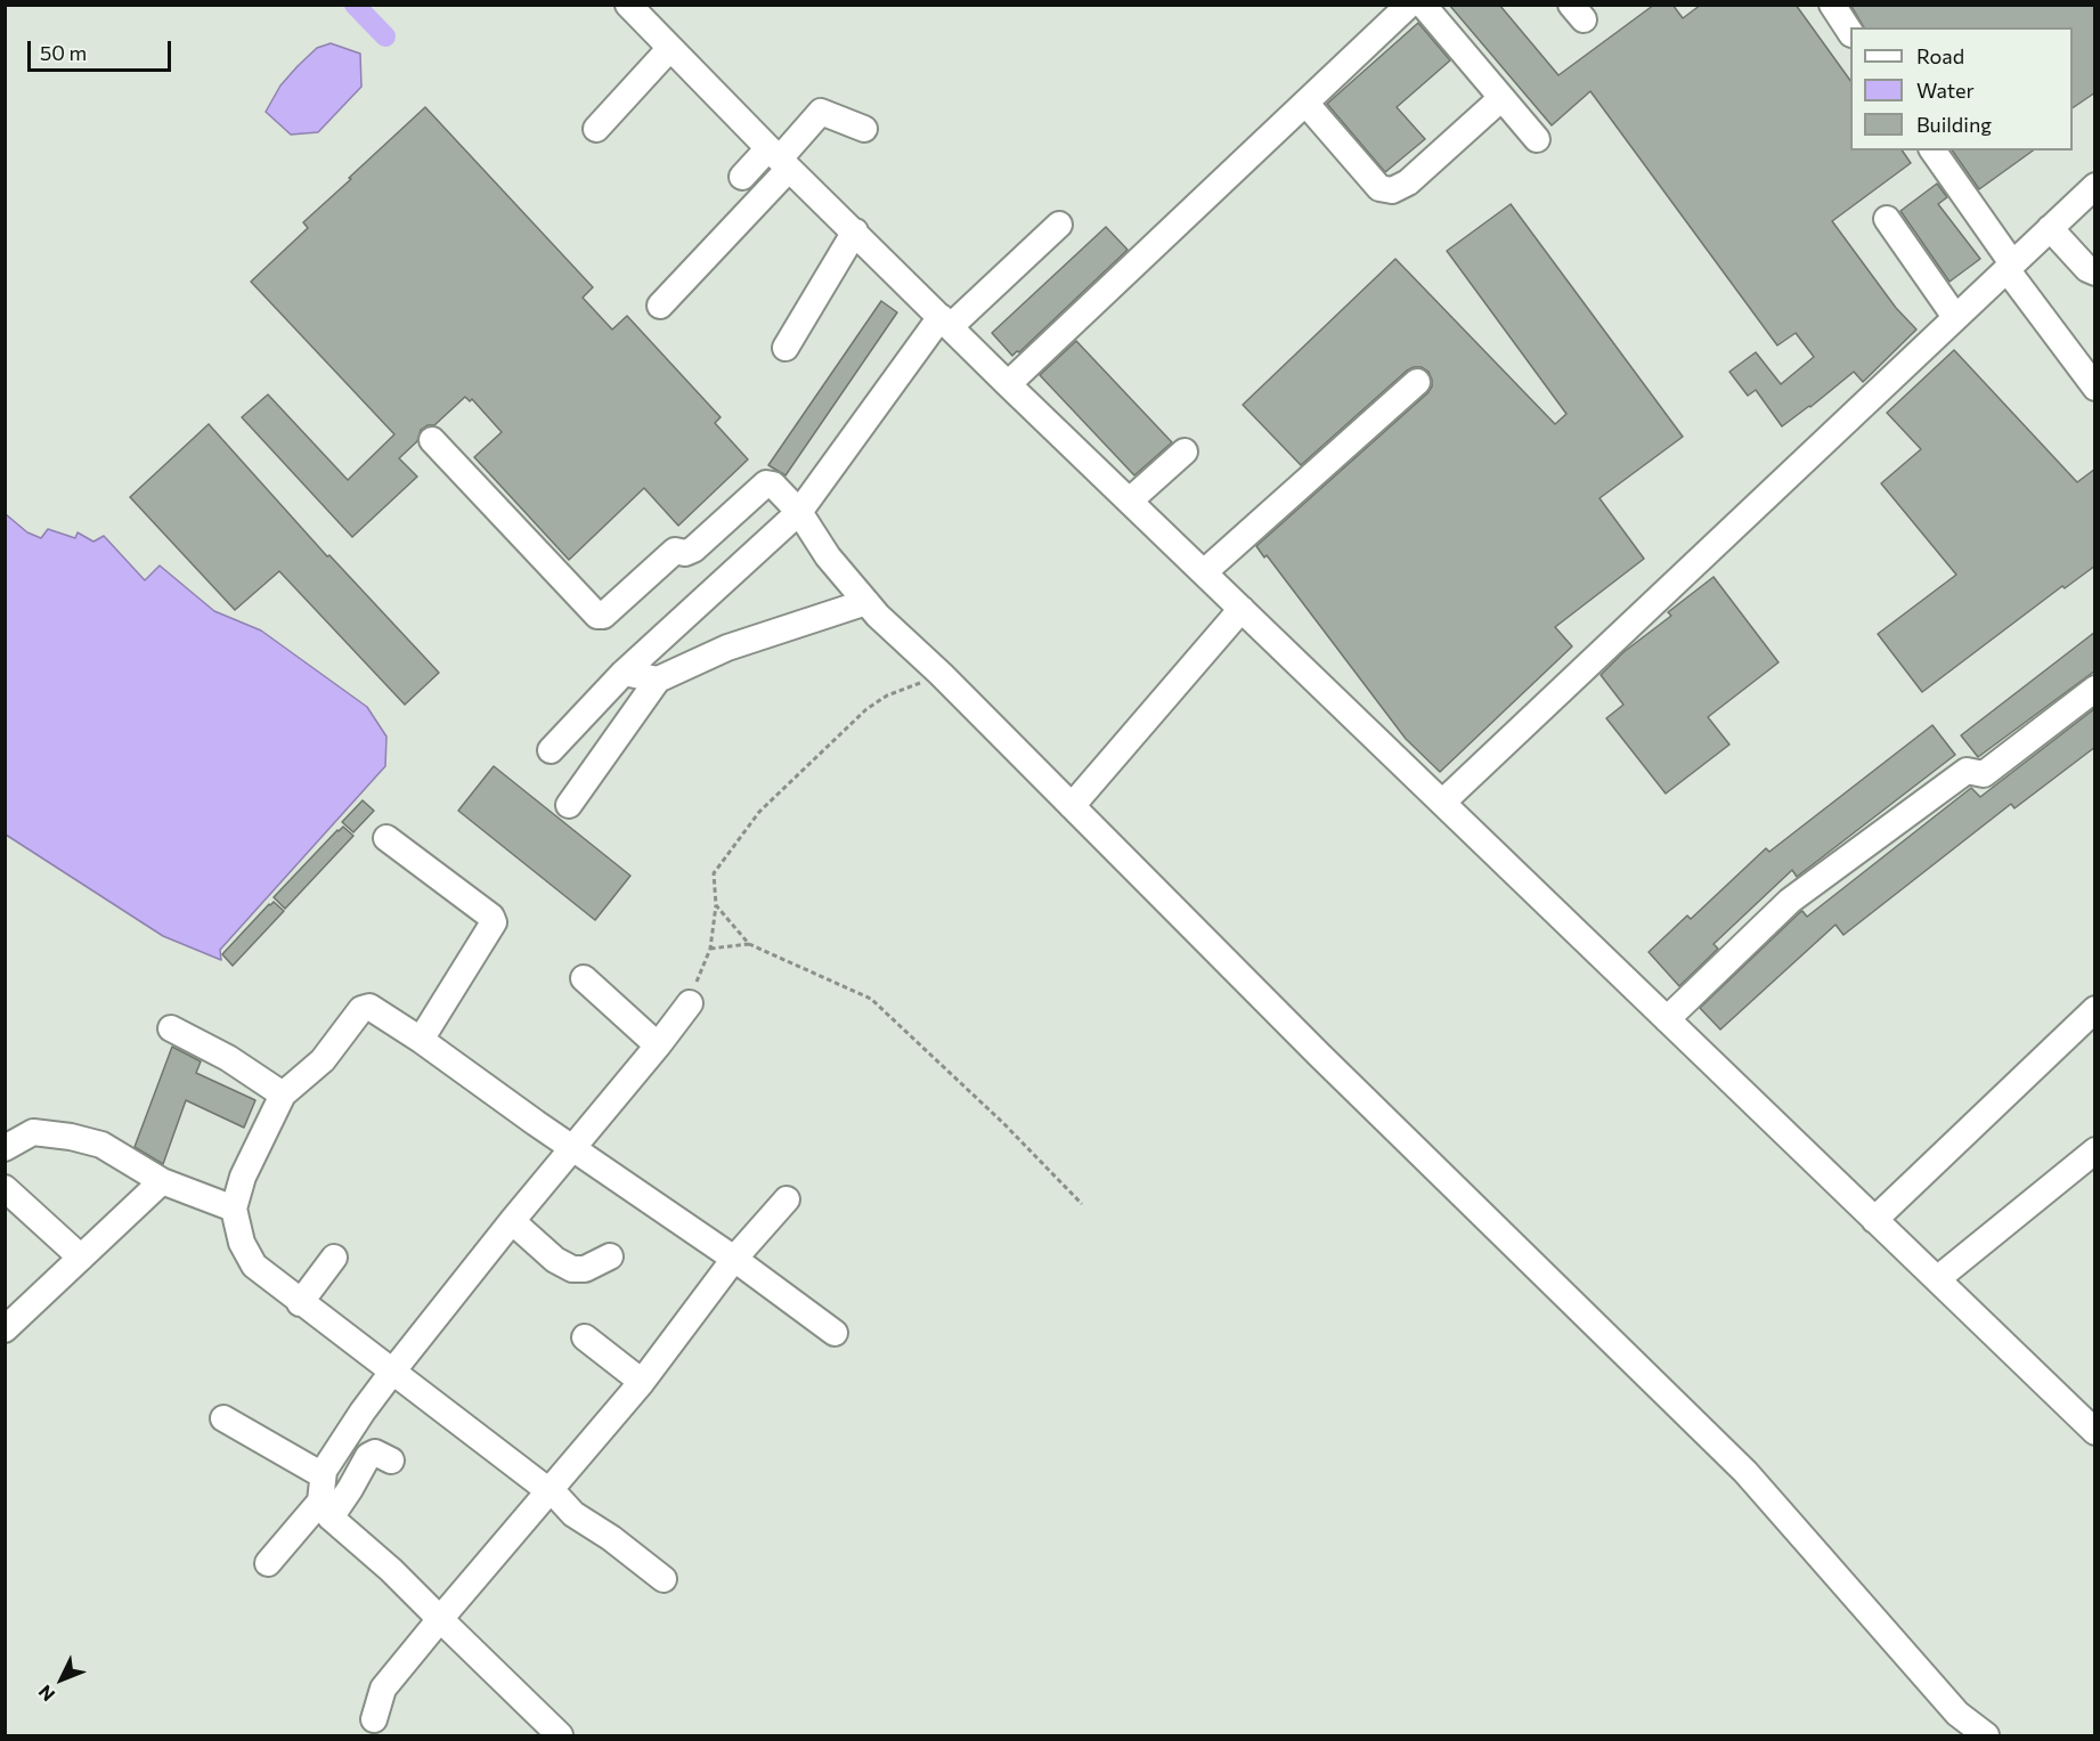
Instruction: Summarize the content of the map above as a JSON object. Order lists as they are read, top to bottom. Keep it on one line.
{"legend":["Road","Water","Building"],"scale_bar":"50 m","north":"bottom left"}
